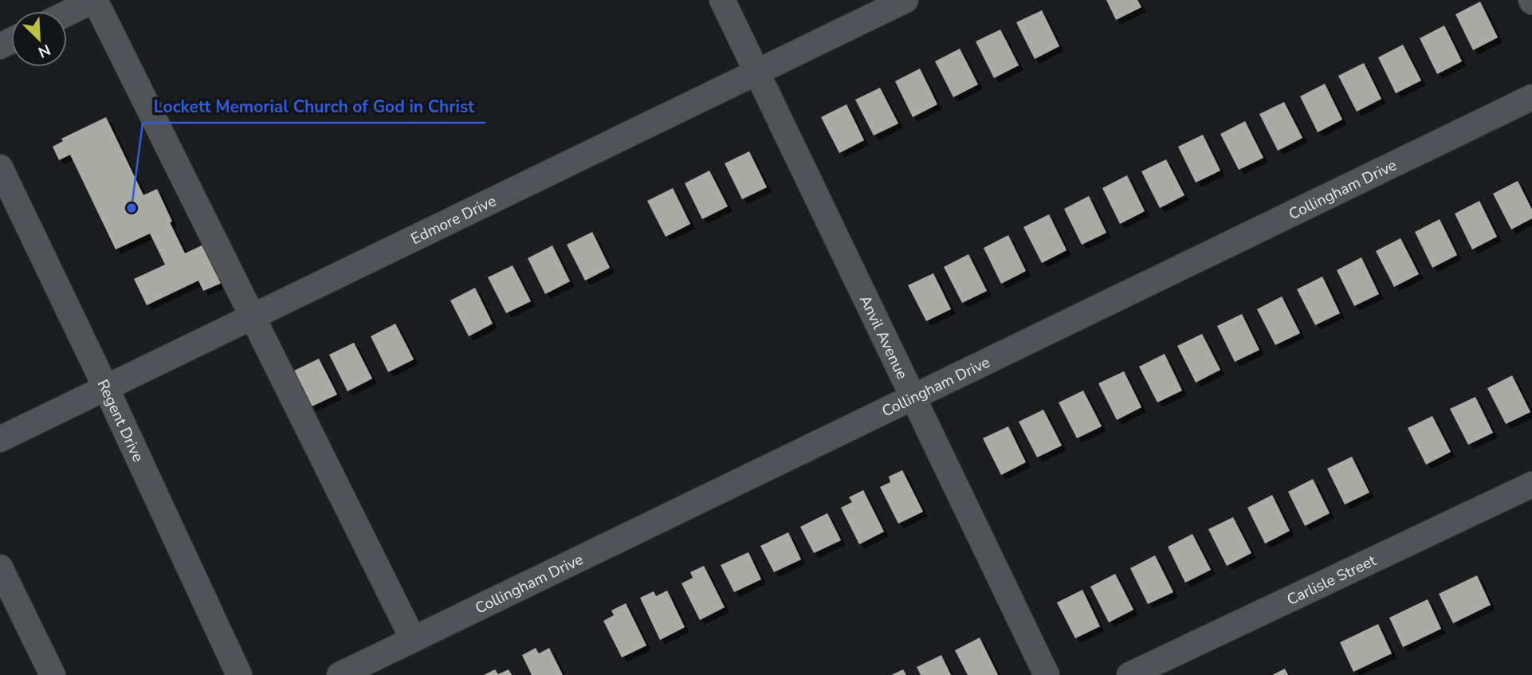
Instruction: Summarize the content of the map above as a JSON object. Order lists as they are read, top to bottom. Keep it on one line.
{"streets":{"street":["Collingham Drive","Edmore Drive","Anvil Avenue","Regent Drive","Carlisle Street"]},"crossings":[["Collingham Drive","Anvil Avenue"],["Edmore Drive","Anvil Avenue"],["Edmore Drive","Regent Drive"]],"places":["Lockett Memorial Church of God in Christ"],"north":"bottom right"}
